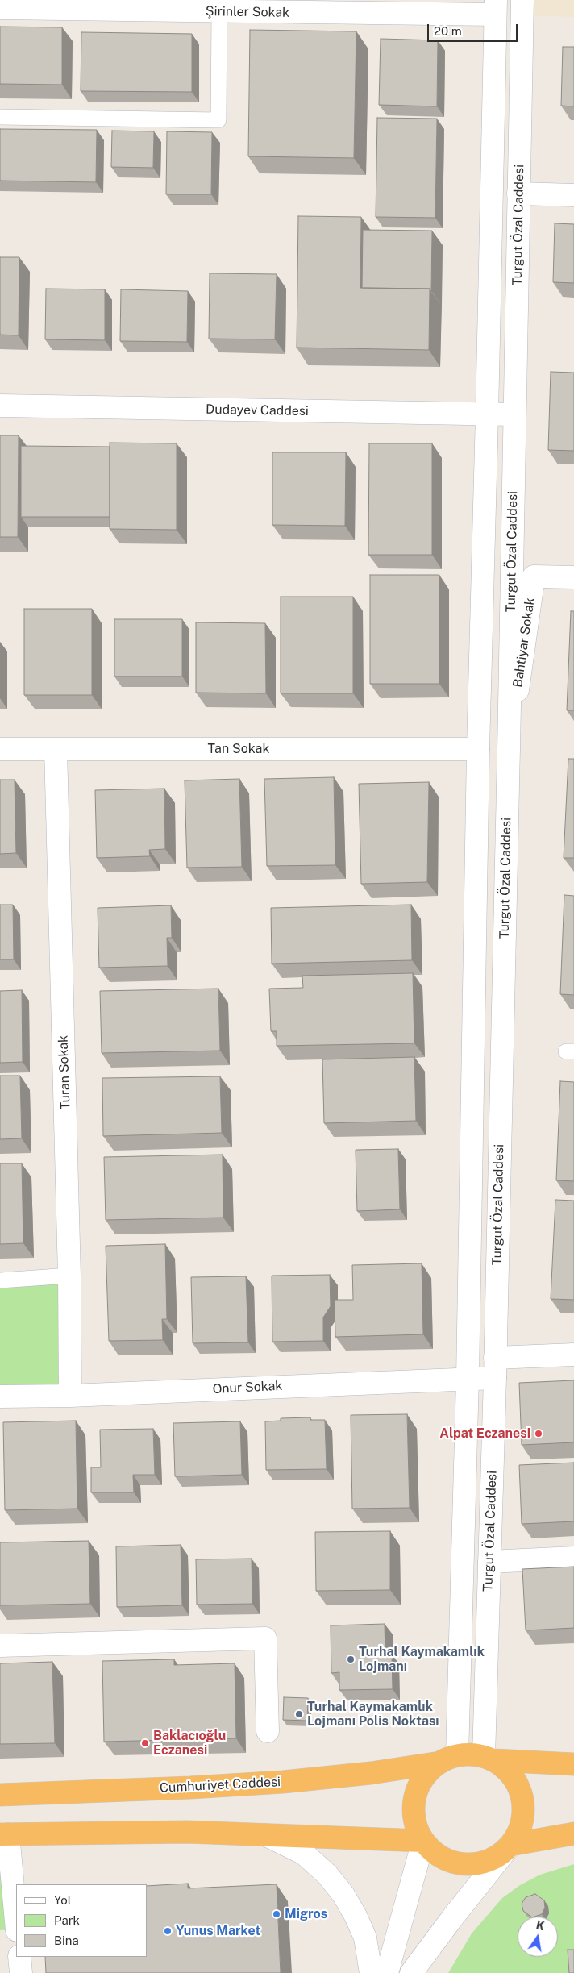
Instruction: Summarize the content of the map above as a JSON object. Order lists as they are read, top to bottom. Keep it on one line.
{"streets":{"highway":["Cumhuriyet Caddesi"],"street":["Şirinler Sokak","Turgut Özal Caddesi","Dudayev Caddesi","Bahtiyar Sokak","Tan Sokak","Turan Sokak","Onur Sokak"]},"crossings":[["Şirinler Sokak","Turgut Özal Caddesi"],["Turgut Özal Caddesi","Dudayev Caddesi"],["Turgut Özal Caddesi","Bahtiyar Sokak"],["Turgut Özal Caddesi","Tan Sokak"],["Turgut Özal Caddesi","Onur Sokak"],["Turgut Özal Caddesi","Cumhuriyet Caddesi"],["Tan Sokak","Turan Sokak"],["Turan Sokak","Onur Sokak"]],"places":["Alpat Eczanesi","Turhal Kaymakamlık Lojmanı","Turhal Kaymakamlık Lojmanı Polis Noktası","Baklacıoğlu Eczanesi","Migros","Yunus Market"],"legend":["Yol","Park","Bina"],"scale_bar":"20 m","north":"top"}
